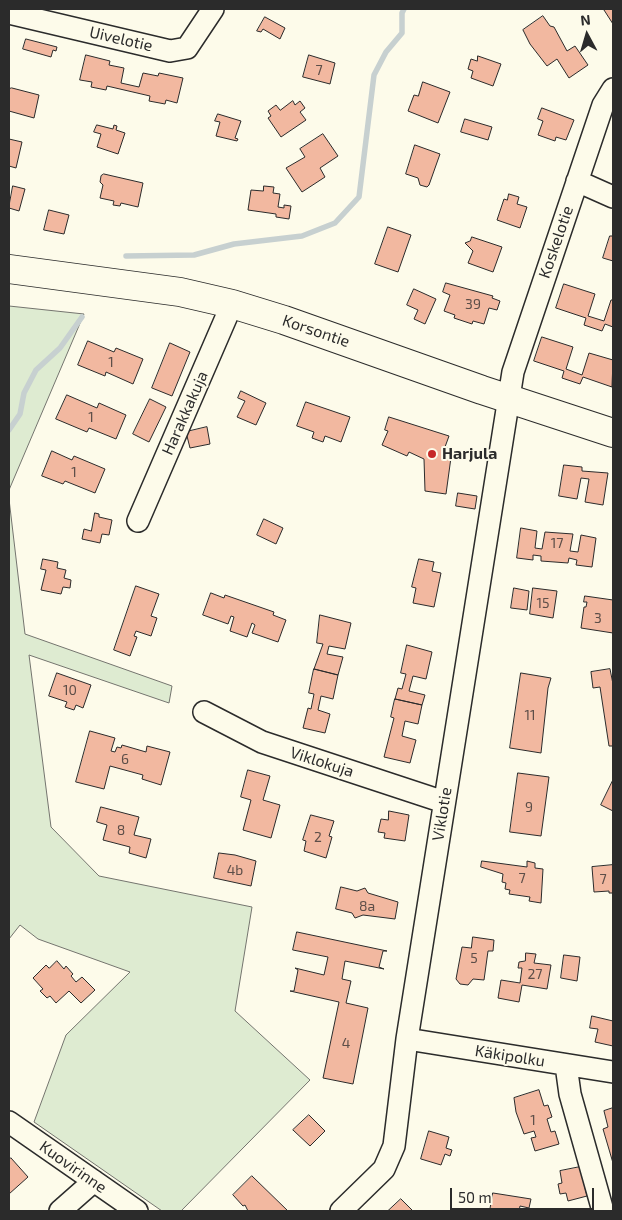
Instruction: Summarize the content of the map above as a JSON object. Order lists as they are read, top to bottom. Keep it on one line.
{"streets":{"main road":["Korsontie"],"street":["Uivelotie","Koskelotie","Harakkakuja","Viklokuja","Viklotie","Käkipolku","Kuovirinne"]},"crossings":[["Koskelotie","Korsontie"],["Koskelotie","Viklotie"],["Korsontie","Harakkakuja"],["Korsontie","Viklotie"],["Viklokuja","Viklotie"],["Viklotie","Käkipolku"]],"places":["Harjula"],"house_numbers":["7","39","1","1","1","17","15","3","10","11","6","9","8","2","4b","7","7","8a","5","27","4","1"],"scale_bar":"50 m","north":"top"}
